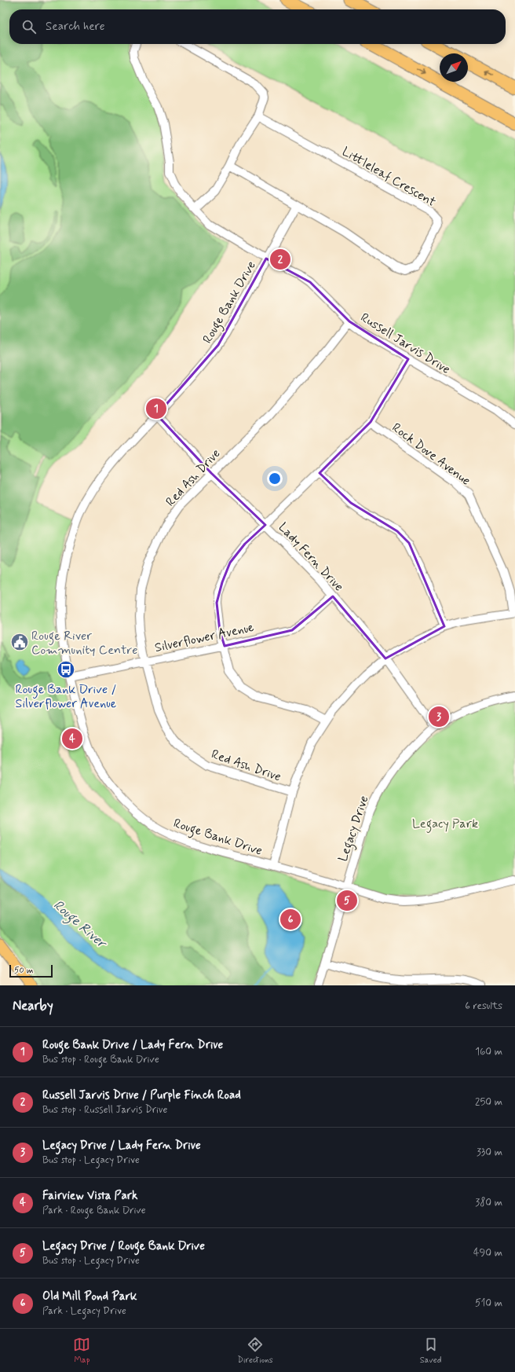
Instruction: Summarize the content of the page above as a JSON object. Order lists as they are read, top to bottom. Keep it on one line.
{"streets":{"street":["Littleleaf Crescent","Rouge Bank Drive","Russell Jarvis Drive","Rock Dove Avenue","Red Ash Drive","Lady Fern Drive","Silverflower Avenue","Legacy Drive"]},"crossings":[["Littleleaf Crescent","Rouge Bank Drive"],["Rouge Bank Drive","Russell Jarvis Drive"],["Rouge Bank Drive","Lady Fern Drive"],["Rouge Bank Drive","Silverflower Avenue"],["Rouge Bank Drive","Legacy Drive"],["Russell Jarvis Drive","Red Ash Drive"],["Red Ash Drive","Lady Fern Drive"],["Red Ash Drive","Silverflower Avenue"],["Lady Fern Drive","Silverflower Avenue"],["Lady Fern Drive","Legacy Drive"]],"water":["Rouge River"],"parks":["Legacy Park"],"places":{"public building":["Rouge River Community Centre"],"bus stop":["Rouge Bank Drive / Silverflower Avenue"]},"scale_bar":"50 m","north":"top right","page":{"search":"Search here","pins":["2","1","3","4","5","6"],"scale":"50 m","heading":["Nearby","6 results"],"list":[{"mark":"1","name":"Rouge Bank Drive / Lady Fern Drive","note":"Bus stop · Rouge Bank Drive","value":"160 m"},{"mark":"2","name":"Russell Jarvis Drive / Purple Finch Road","note":"Bus stop · Russell Jarvis Drive","value":"250 m"},{"mark":"3","name":"Legacy Drive / Lady Fern Drive","note":"Bus stop · Legacy Drive","value":"330 m"},{"mark":"4","name":"Fairview Vista Park","note":"Park · Rouge Bank Drive","value":"380 m"},{"mark":"5","name":"Legacy Drive / Rouge Bank Drive","note":"Bus stop · Legacy Drive","value":"490 m"},{"mark":"6","name":"Old Mill Pond Park","note":"Park · Legacy Drive","value":"510 m"}],"nav":["Map","Directions","Saved"]}}
